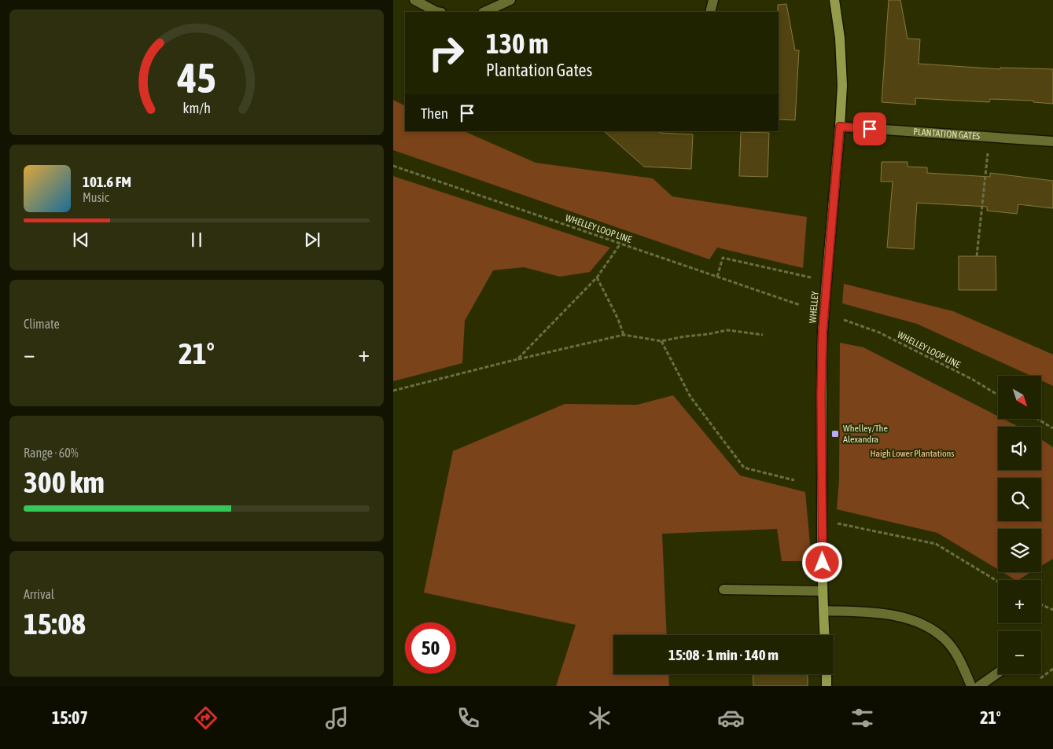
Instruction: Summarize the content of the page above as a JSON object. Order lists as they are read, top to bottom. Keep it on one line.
{"streets":{"main road":["WHELLEY"],"street":["PLANTATION GATES"],"path":["WHELLEY LOOP LINE"]},"crossings":[["PLANTATION GATES","WHELLEY"]],"parks":["Haigh Lower Plantations"],"places":{"transit":["Whelley/The Alexandra"]},"north":"bottom right","page":{"turn":["130 m","Plantation Gates"],"then":"Then","song":["101.6 FM","Music"],"tile":["Climate",["Range · 60%","300 km"],["Arrival","15:08"]],"heat":["−","21°","+"],"map_buttons":["+","−"],"limit":"50","trip":"15:08 · 1 min · 140 m","tabs":["15:07","21°"],"gauge":["45","km/h"]}}
